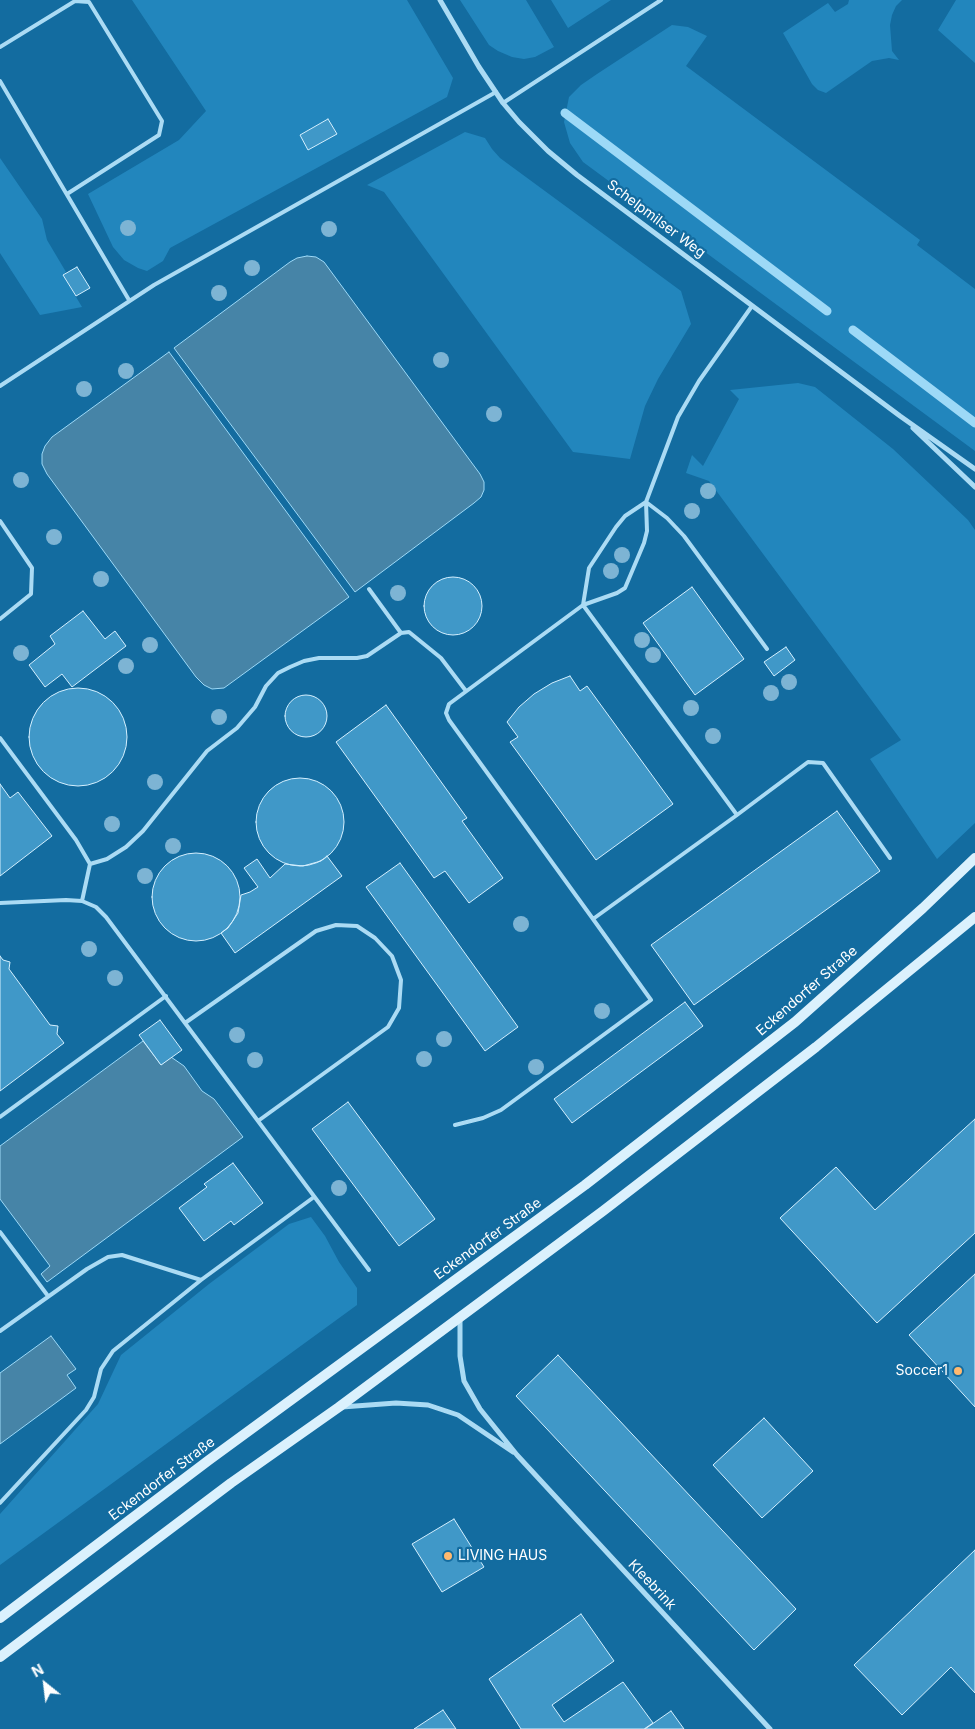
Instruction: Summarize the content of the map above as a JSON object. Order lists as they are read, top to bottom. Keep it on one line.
{"streets":{"main road":["Eckendorfer Straße"],"street":["Schelpmilser Weg","Kleebrink"]},"places":["Soccer1","LIVING HAUS"],"north":"top left"}
